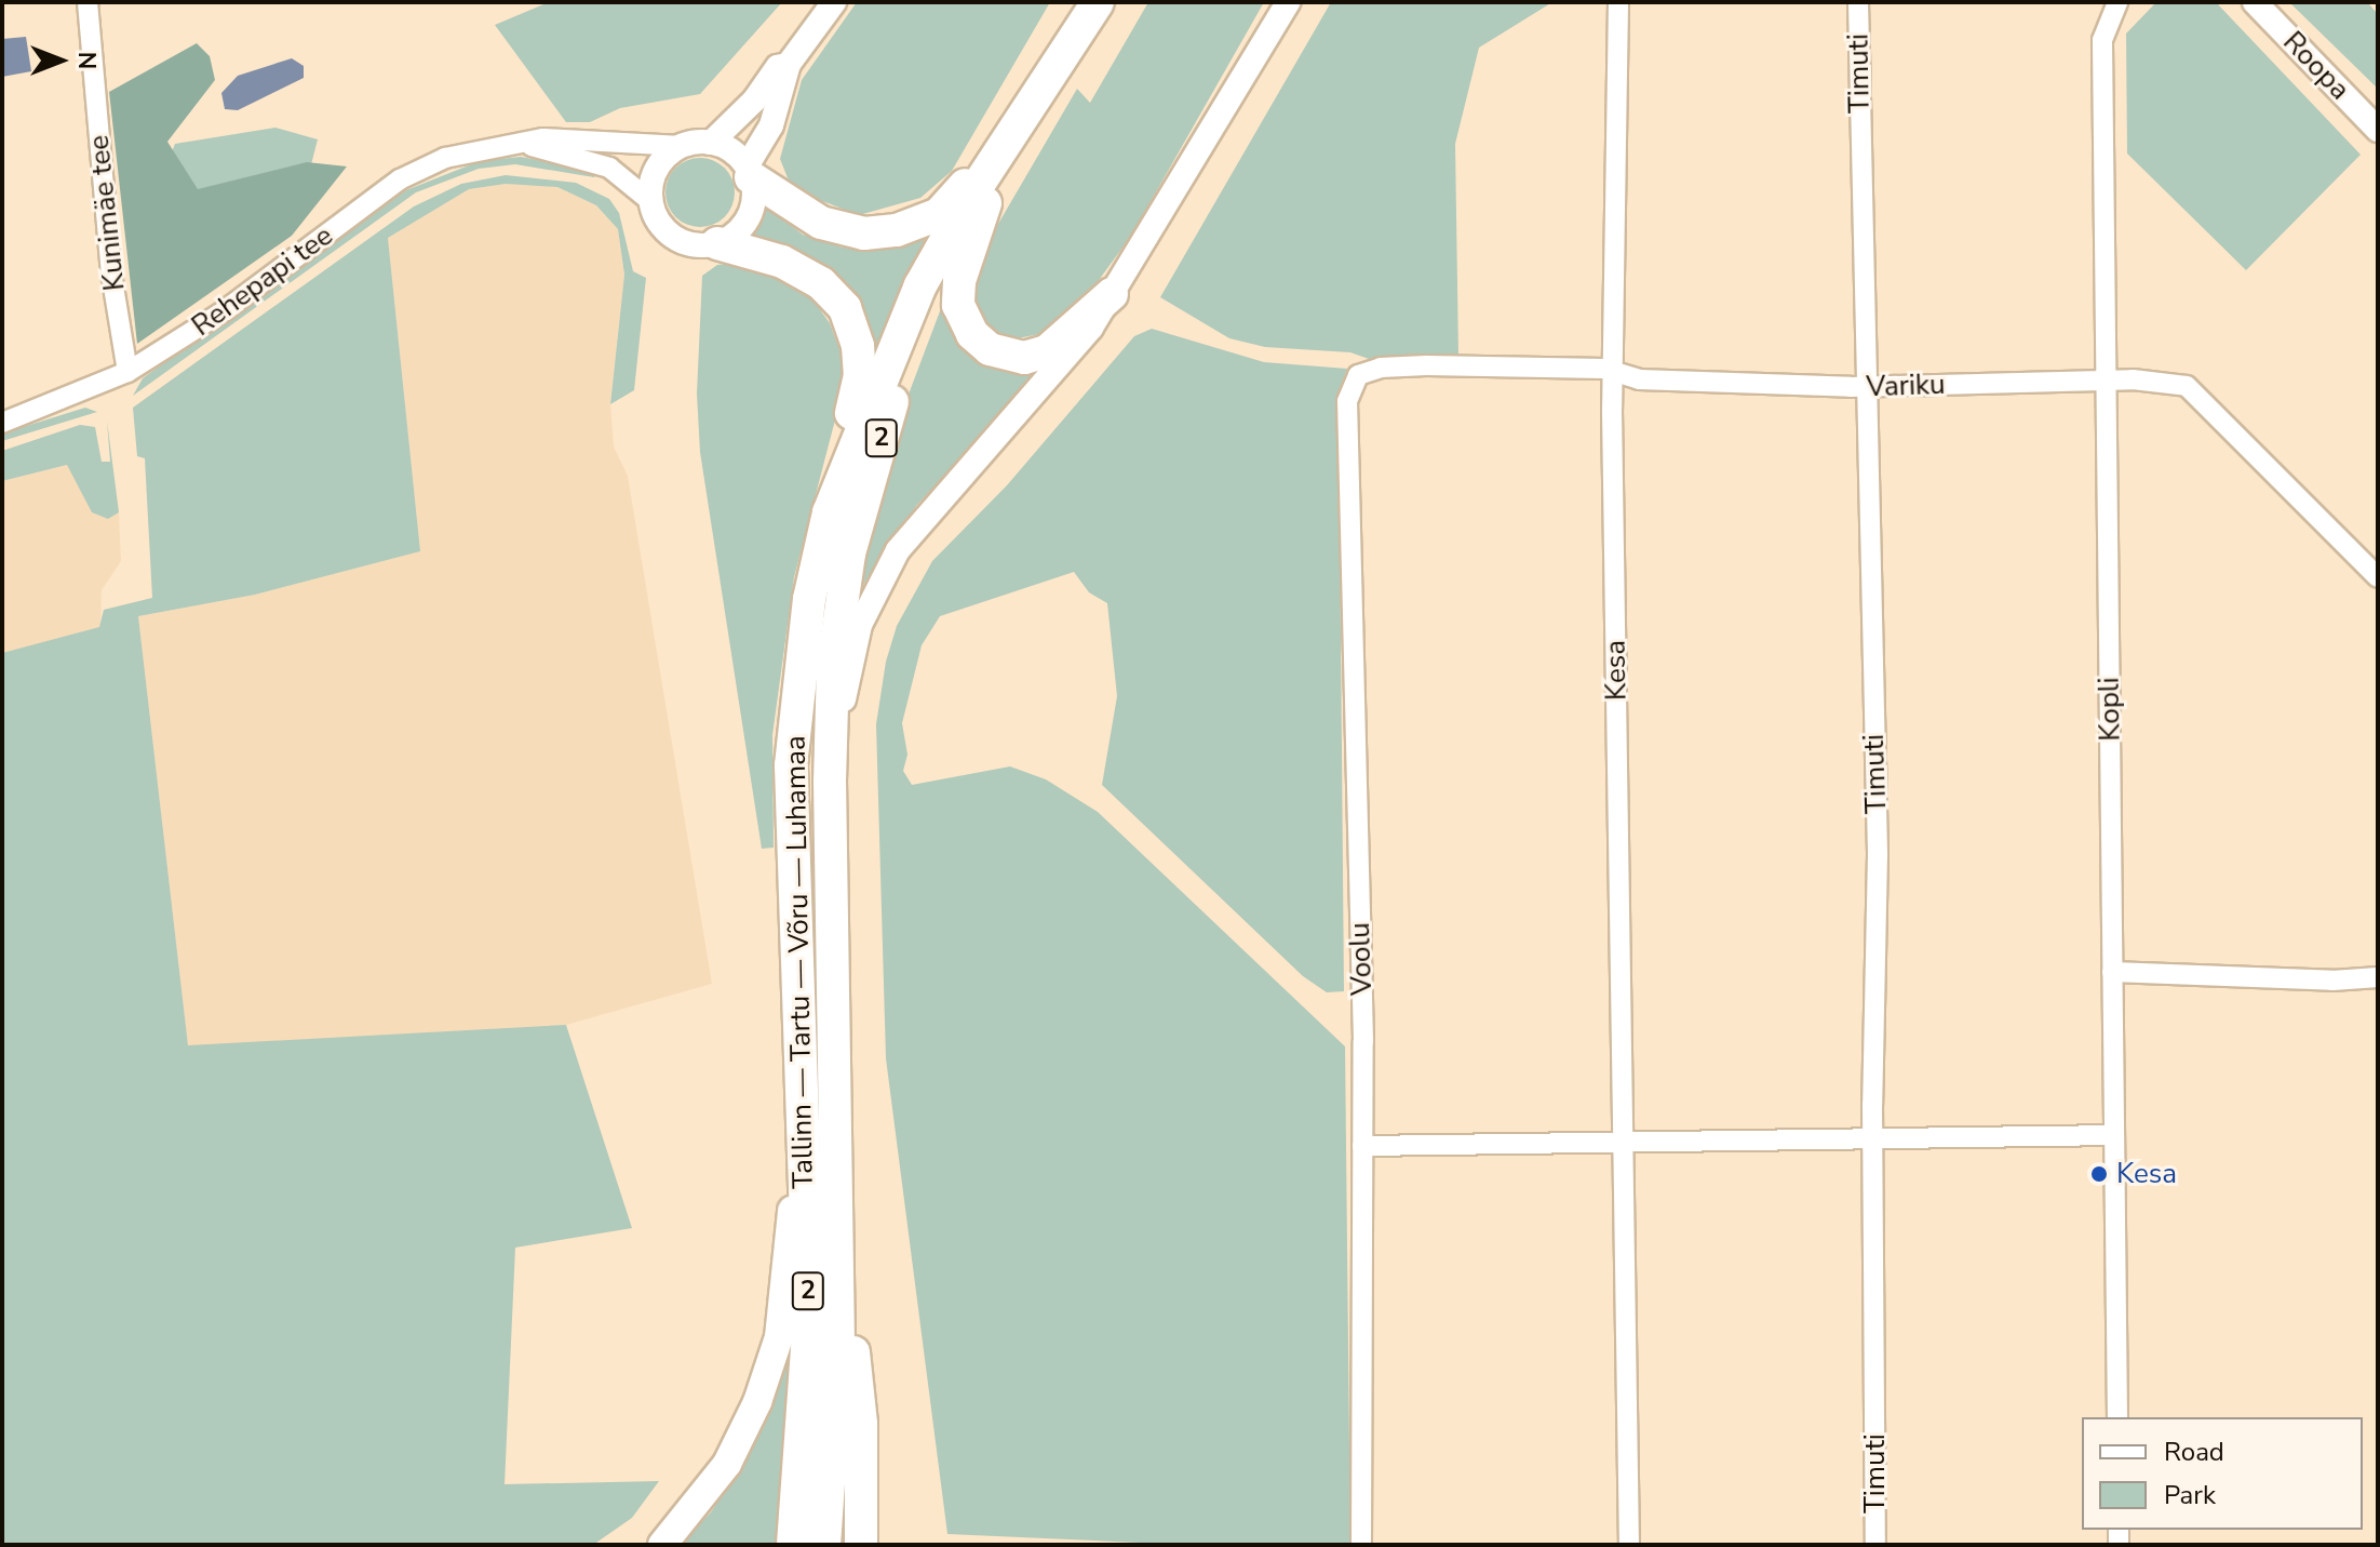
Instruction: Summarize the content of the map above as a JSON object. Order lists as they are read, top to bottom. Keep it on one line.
{"streets":{"highway":["2","Tallinn — Tartu — Võru — Luhamaa"],"street":["Roopa","Timuti","Kunimäe tee","Rehepapi tee","Variku","Kesa","Kopli","Voolu"]},"crossings":[["Timuti","Variku"],["Kunimäe tee","Rehepapi tee"],["Variku","Kesa"],["Variku","Kopli"],["Variku","Voolu"]],"places":["Kesa"],"legend":["Road","Park"],"north":"right"}
